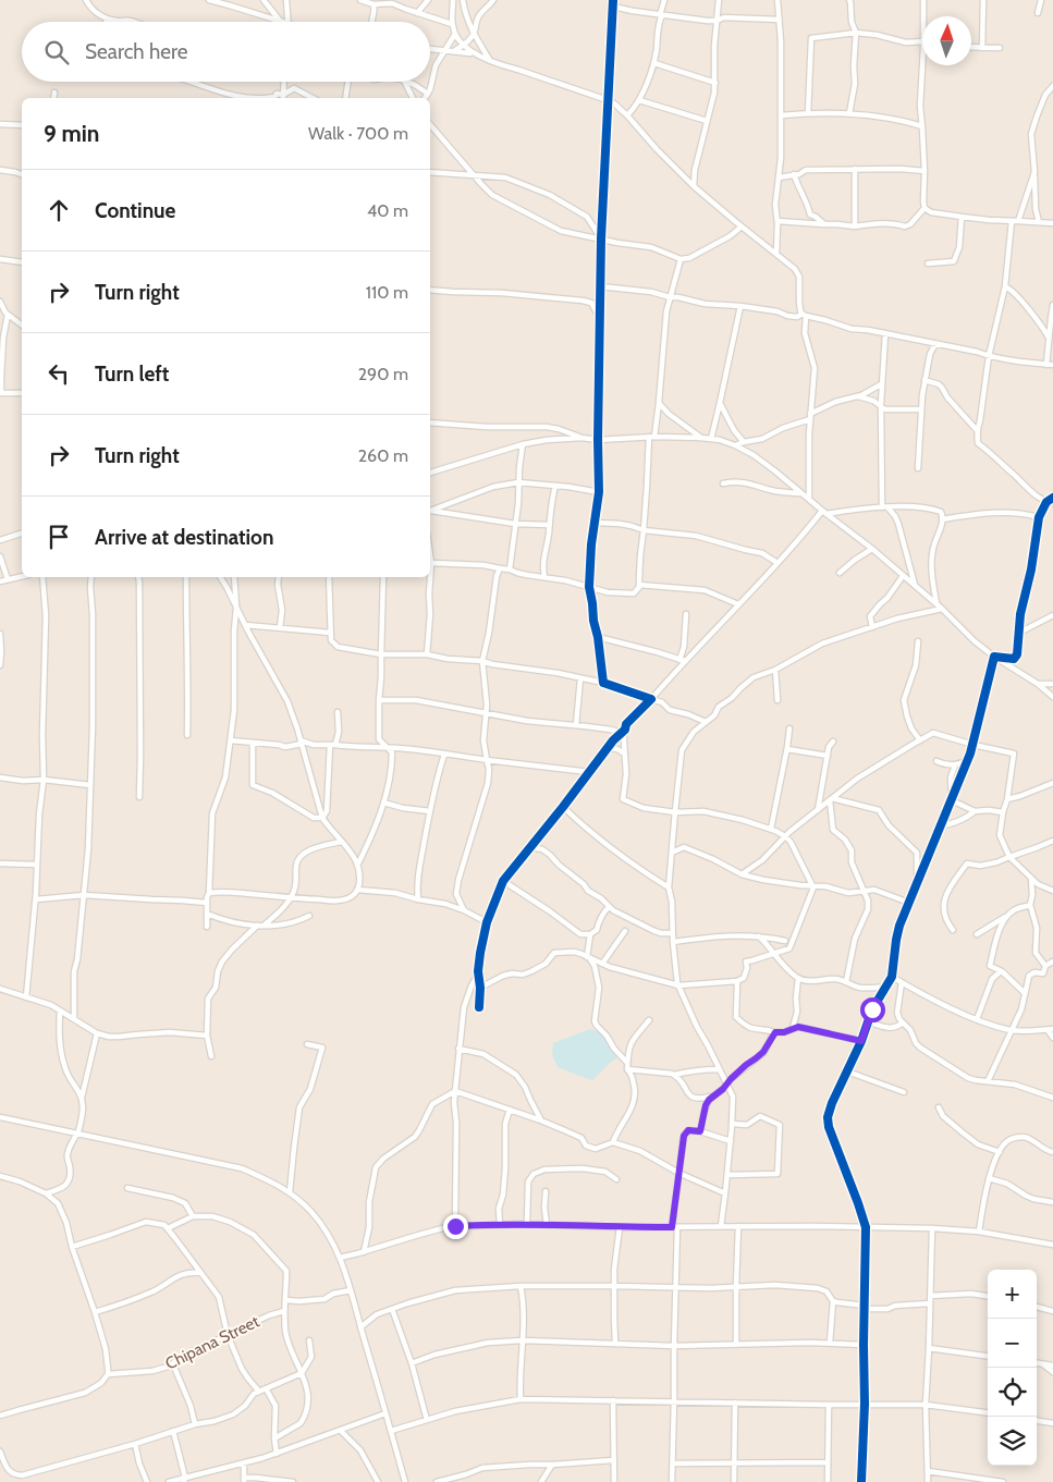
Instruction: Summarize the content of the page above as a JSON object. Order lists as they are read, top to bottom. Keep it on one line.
{"streets":{"street":["Chipana Street"]},"north":"top","page":{"search":"Search here","heading":["9 min","Walk · 700 m"],"list":[["Continue","40 m"],["Turn right","110 m"],["Turn left","290 m"],["Turn right","260 m"],"Arrive at destination"],"map_buttons":["+","−"]}}
